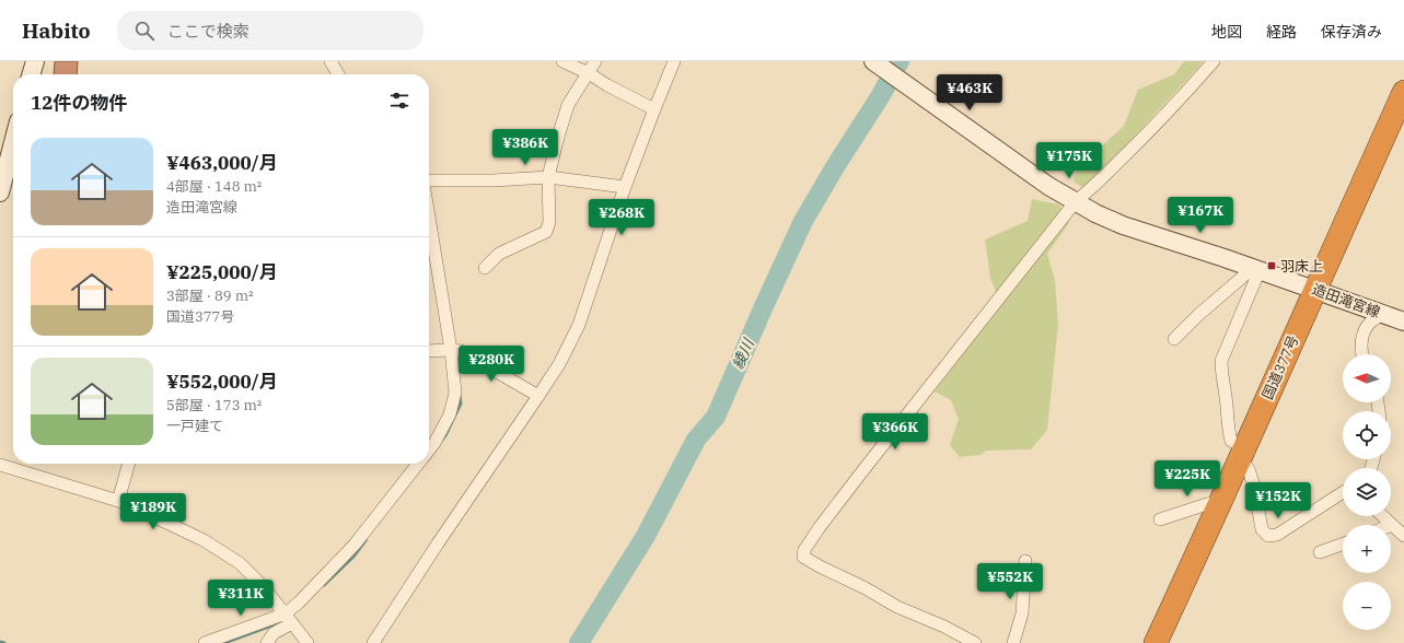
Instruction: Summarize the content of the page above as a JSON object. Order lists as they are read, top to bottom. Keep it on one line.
{"streets":{"highway":["国道377号"],"main road":["造田滝宮線"]},"crossings":[["造田滝宮線","国道377号"]],"water":["綾川"],"places":{"transit":["羽床上"]},"north":"left","page":{"header":"Habito","search":"ここで検索","nav":["地図","経路","保存済み"],"price":["¥463K","¥386K","¥175K","¥167K","¥268K","¥280K","¥366K","¥225K","¥152K","¥189K","¥552K","¥311K"],"heading":"12件の物件","list":[{"name":"¥463,000/月","note":"4部屋 · 148 m² · 造田滝宮線"},{"name":"¥225,000/月","note":"3部屋 · 89 m² · 国道377号"},{"name":"¥552,000/月","note":"5部屋 · 173 m² · 一戸建て"}],"map_buttons":["+","−"]}}
